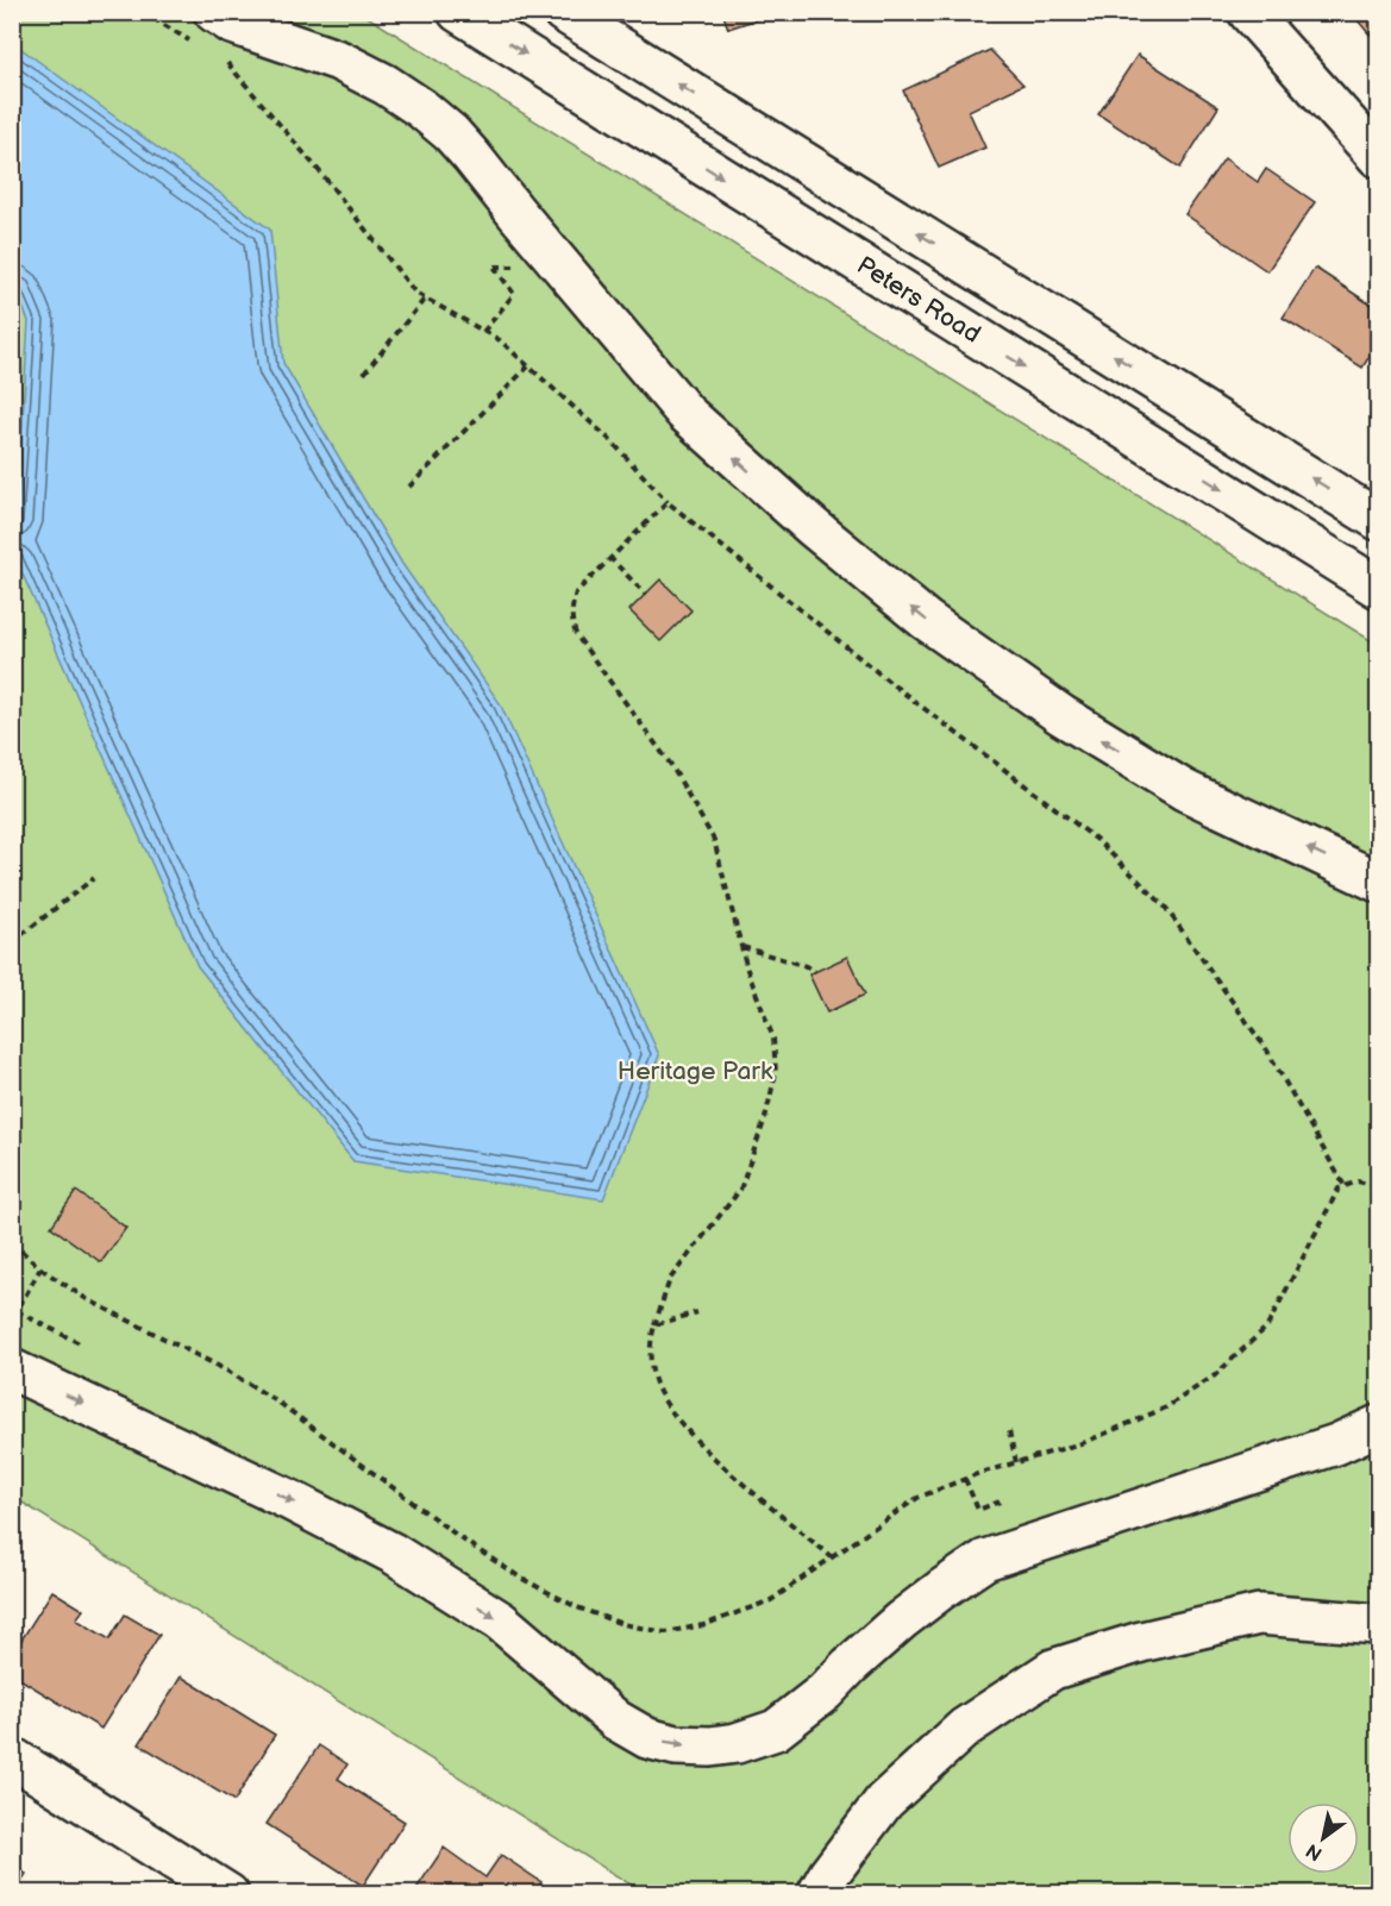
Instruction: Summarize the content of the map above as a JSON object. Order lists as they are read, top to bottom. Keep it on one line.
{"streets":{"main road":["Peters Road"]},"parks":["Heritage Park"],"north":"bottom left"}
